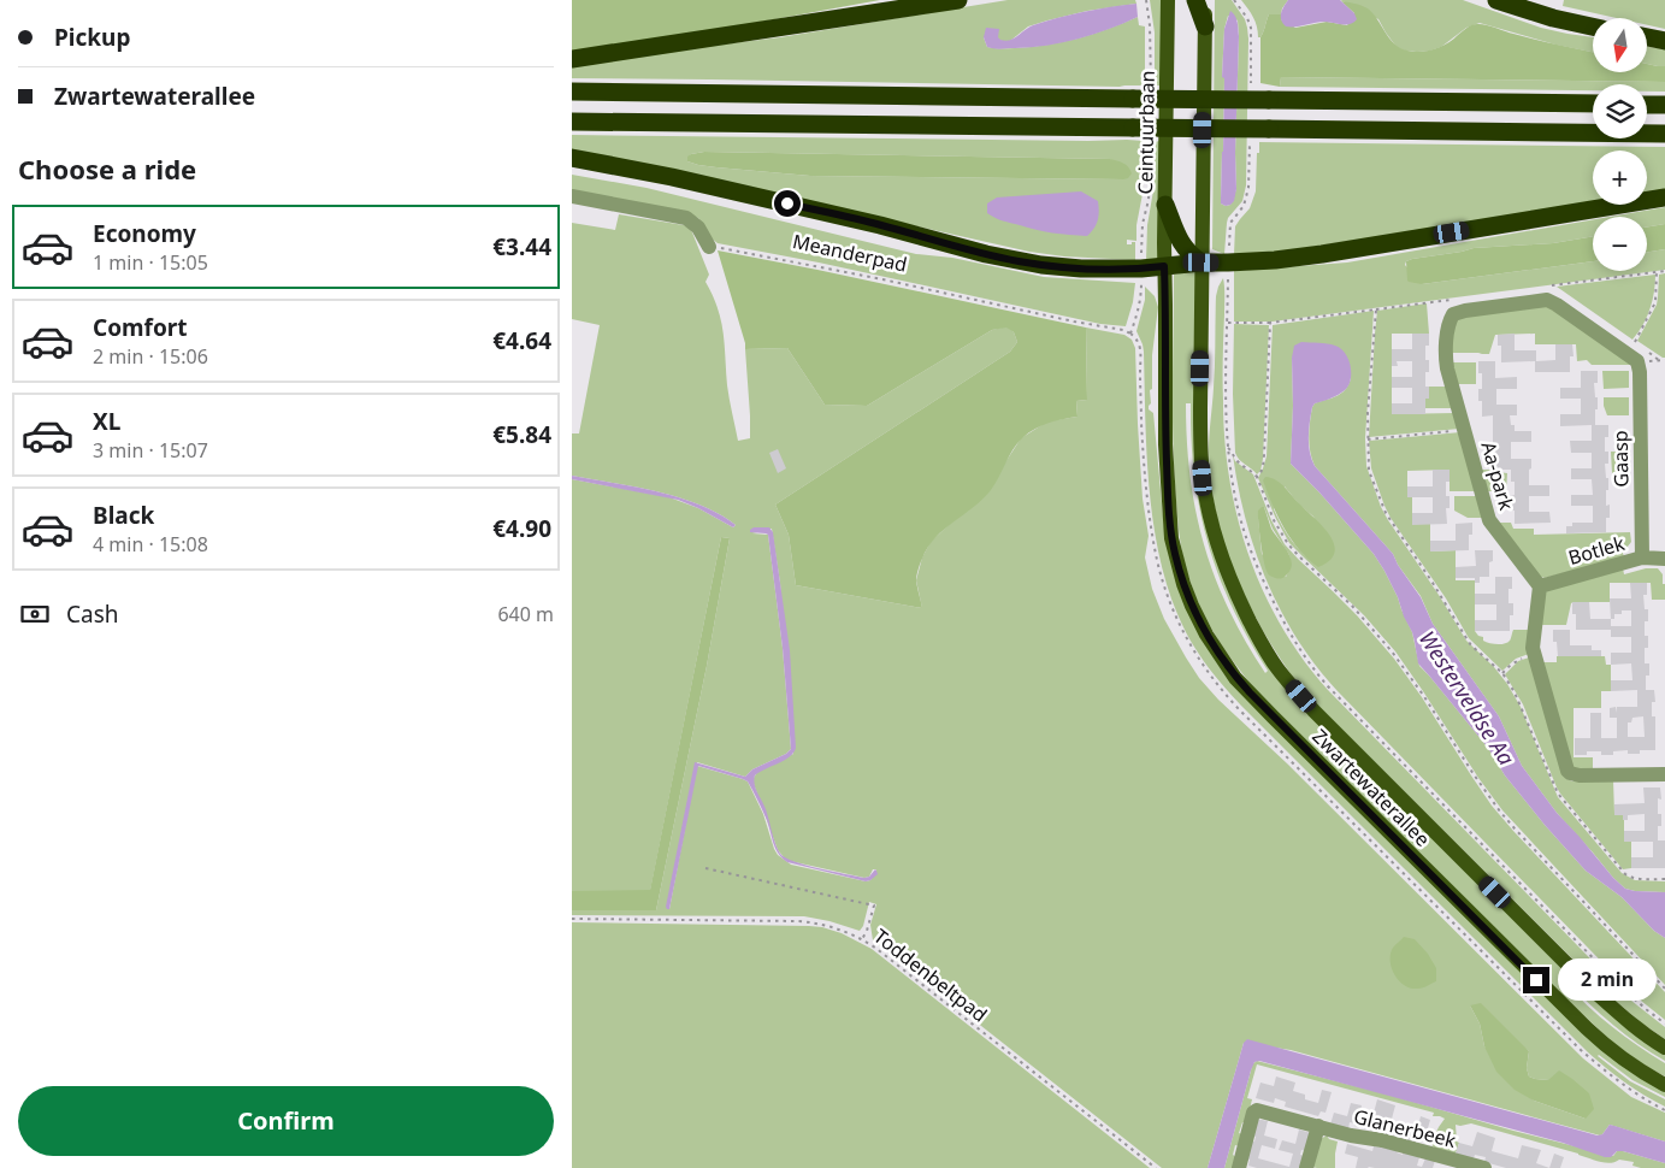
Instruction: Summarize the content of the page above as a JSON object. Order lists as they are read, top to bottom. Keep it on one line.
{"streets":{"main road":["Ceintuurbaan","Zwartewaterallee"],"street":["Gaasp","Aa-park","Botlek","Glanerbeek"],"path":["Meanderpad","Toddenbeltpad"]},"crossings":[["Ceintuurbaan","Zwartewaterallee"],["Gaasp","Aa-park"],["Gaasp","Botlek"],["Aa-park","Botlek"]],"water":["Westerveldse Aa"],"north":"bottom","page":{"banner":["Pickup","Zwartewaterallee"],"map_buttons":["+","−"],"heading":"Choose a ride","list":[{"name":"Economy","note":"1 min · 15:05","value":"€3.44"},{"name":"Comfort","note":"2 min · 15:06","value":"€4.64"},{"name":"XL","note":"3 min · 15:07","value":"€5.84"},{"name":"Black","note":"4 min · 15:08","value":"€4.90"}],"pay":["Cash","640 m"],"bubble":"2 min","buttons":"Confirm"}}
